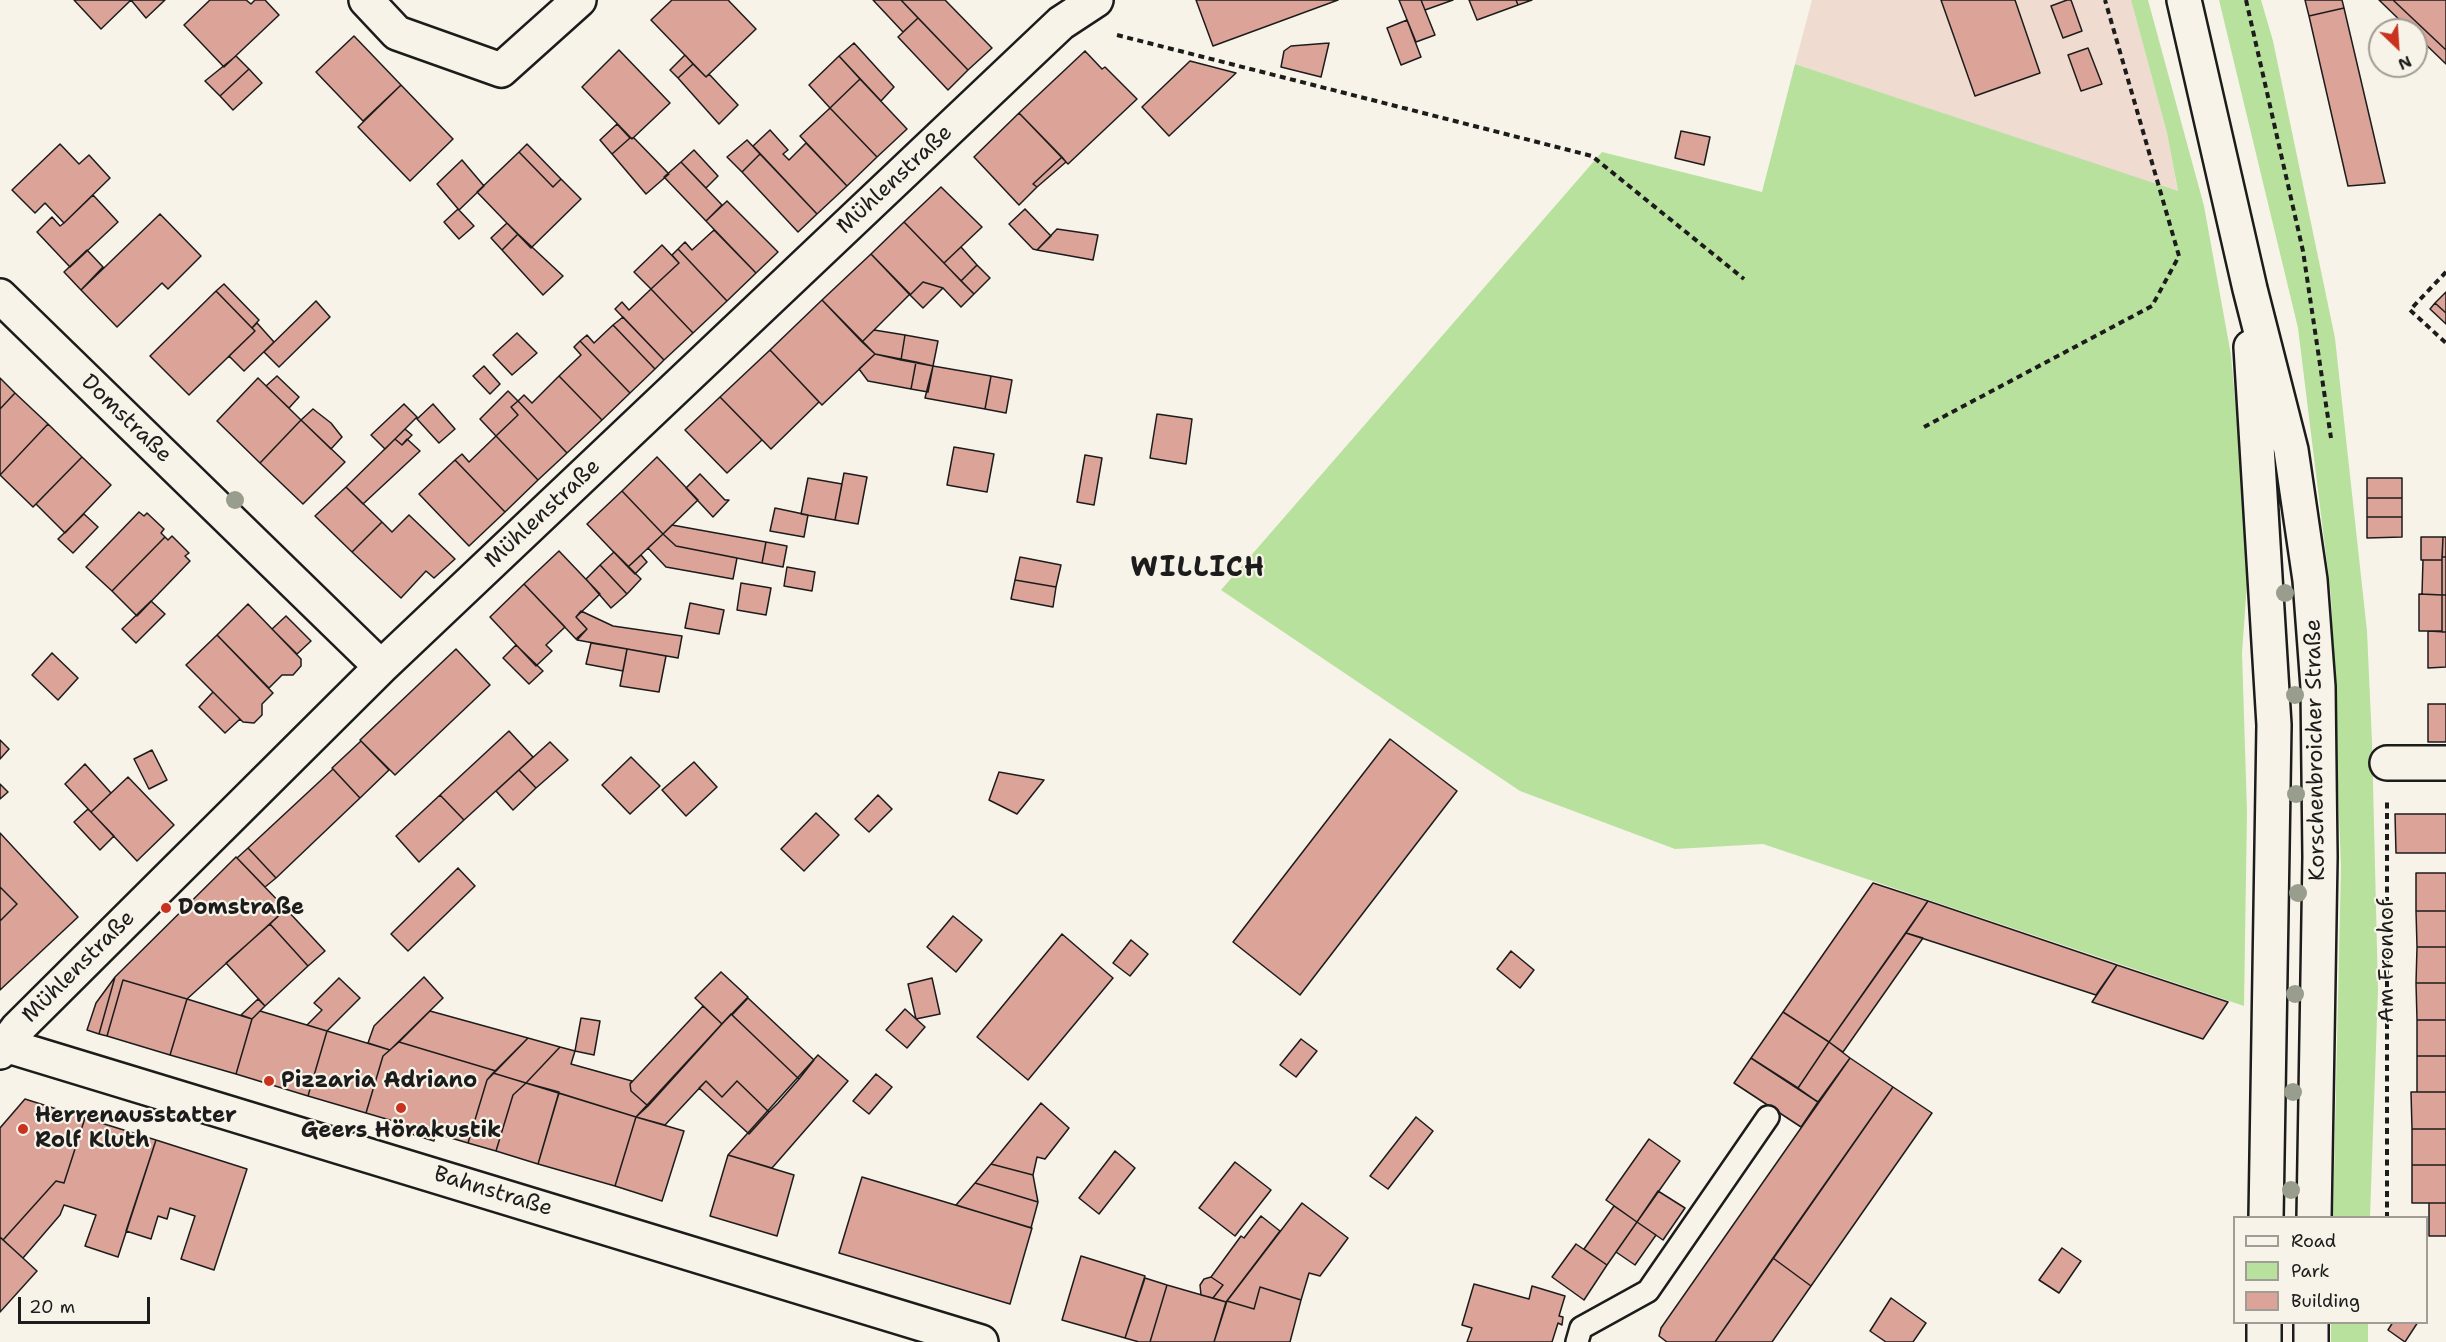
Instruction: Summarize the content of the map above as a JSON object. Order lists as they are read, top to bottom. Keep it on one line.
{"streets":{"street":["Mühlenstraße","Domstraße","Korschenbroicher Straße","Bahnstraße"],"path":["Am Fronhof"]},"crossings":[["Mühlenstraße","Domstraße"],["Mühlenstraße","Bahnstraße"]],"districts":["WILLICH"],"places":["Domstraße","Pizzaria Adriano","Geers Hörakustik","Herrenausstatter Rolf Kluth"],"legend":["Road","Park","Building"],"scale_bar":"20 m","north":"bottom right"}
